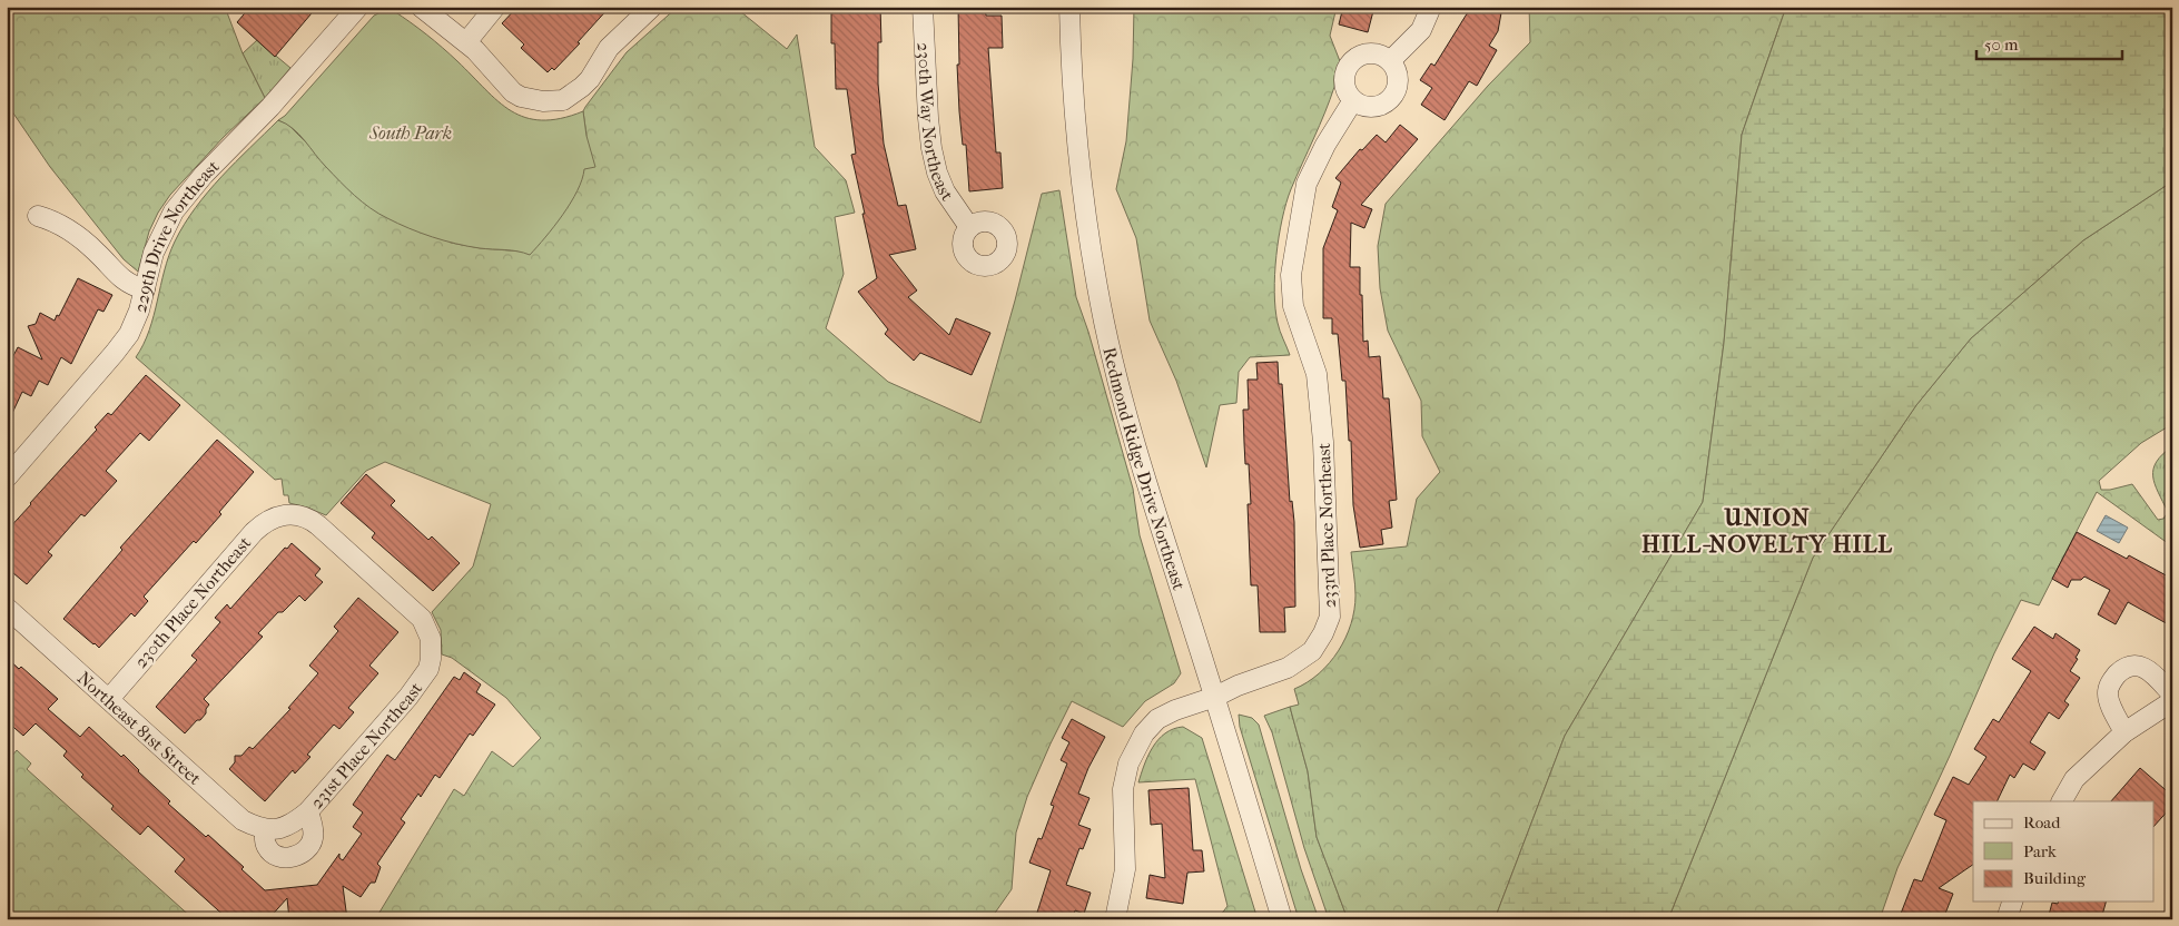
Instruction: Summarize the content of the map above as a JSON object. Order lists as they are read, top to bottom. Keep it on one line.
{"streets":{"street":["230th Way Northeast","229th Drive Northeast","Redmond Ridge Drive Northeast","233rd Place Northeast","230th Place Northeast","Northeast 81st Street","231st Place Northeast"]},"crossings":[["Redmond Ridge Drive Northeast","233rd Place Northeast"],["230th Place Northeast","Northeast 81st Street"],["230th Place Northeast","231st Place Northeast"],["Northeast 81st Street","231st Place Northeast"]],"districts":["UNION HILL-NOVELTY HILL"],"parks":["South Park"],"legend":["Road","Park","Building"],"scale_bar":"50 m"}
